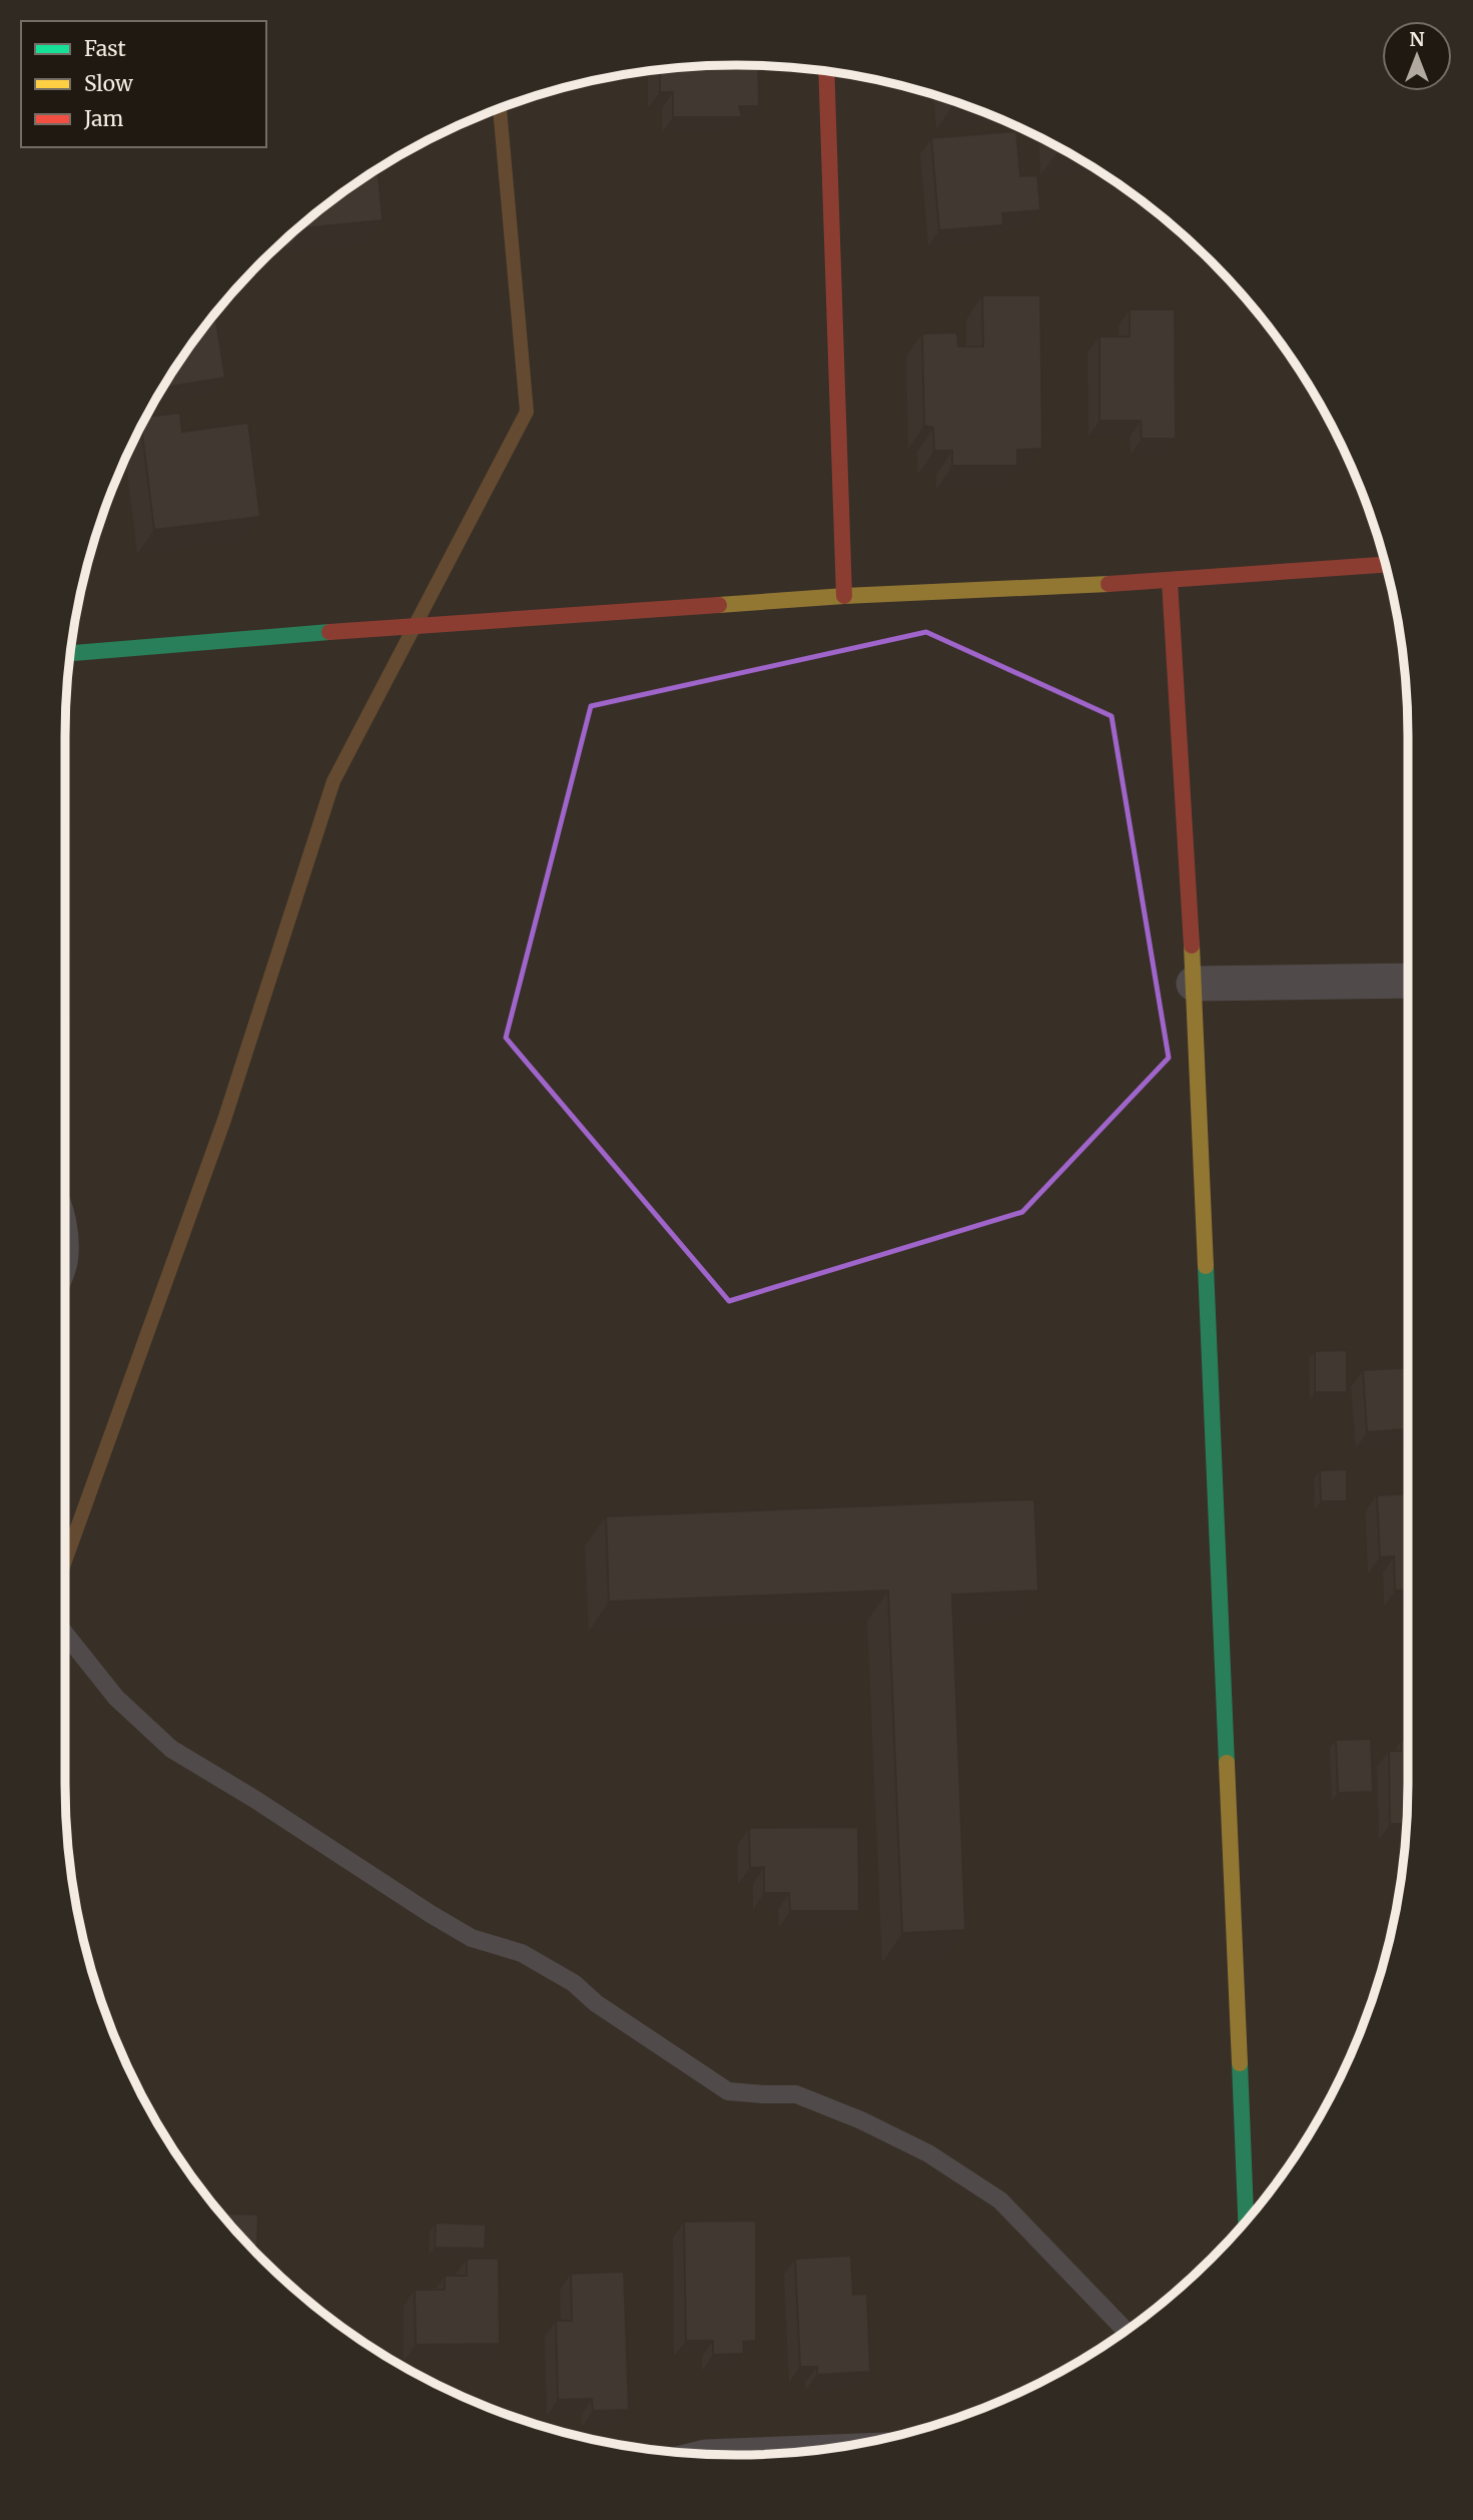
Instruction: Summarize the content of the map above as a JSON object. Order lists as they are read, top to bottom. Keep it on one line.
{"legend":["Fast","Slow","Jam"],"north":"top"}
